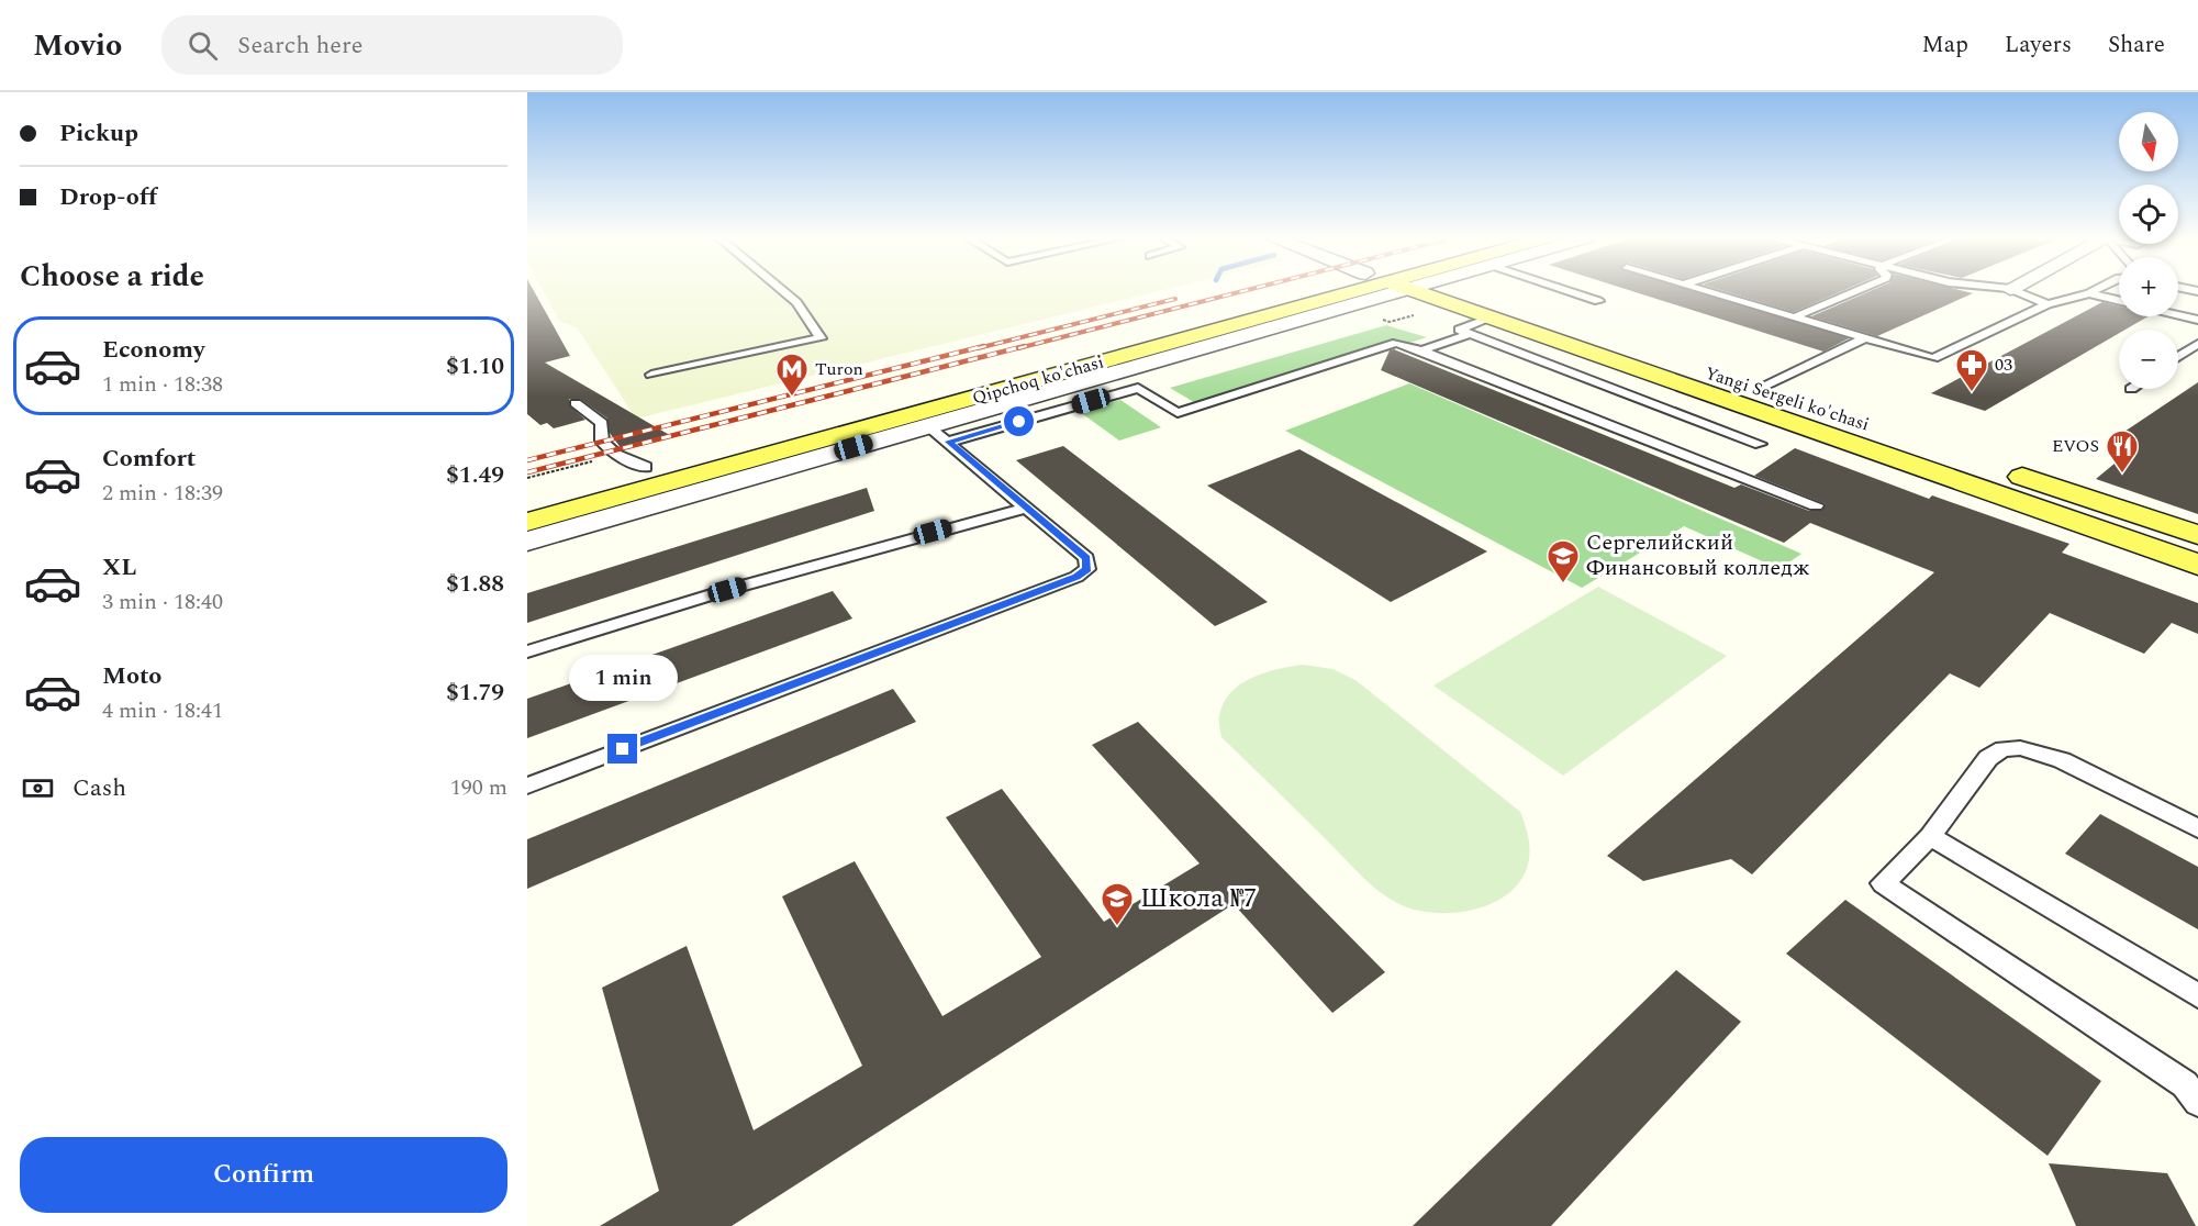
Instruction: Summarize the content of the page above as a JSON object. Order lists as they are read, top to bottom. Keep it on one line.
{"streets":{"main road":["Qipchoq ko'chasi","Yangi Sergeli ko'chasi"]},"crossings":[["Qipchoq ko'chasi","Yangi Sergeli ko'chasi"]],"places":{"pharmacy":["03"],"metro station":["Turon"],"restaurant":["EVOS"],"school or university":["Сергелийский Финансовый колледж","Школа №7"]},"north":"bottom","page":{"header":"Movio","search":"Search here","nav":["Map","Layers","Share"],"banner":["Pickup","Drop-off"],"map_buttons":["+","−"],"heading":"Choose a ride","list":[{"name":"Economy","note":"1 min · 18:38","value":"$1.10"},{"name":"Comfort","note":"2 min · 18:39","value":"$1.49"},{"name":"XL","note":"3 min · 18:40","value":"$1.88"},{"name":"Moto","note":"4 min · 18:41","value":"$1.79"}],"bubble":"1 min","pay":["Cash","190 m"],"buttons":"Confirm"}}
